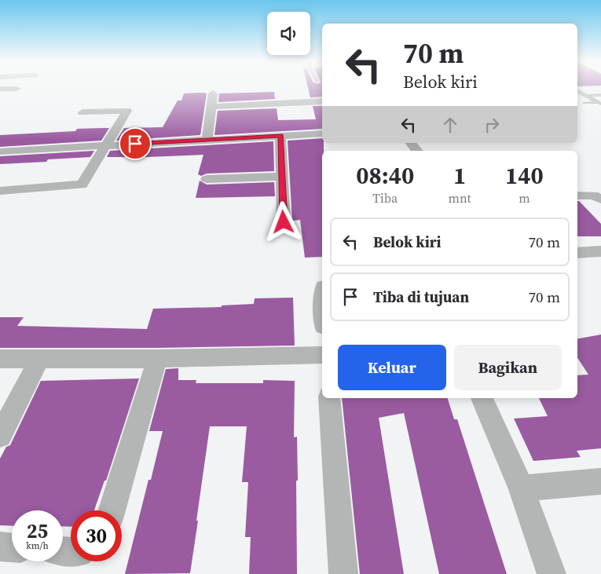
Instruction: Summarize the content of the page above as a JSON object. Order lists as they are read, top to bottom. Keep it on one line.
{"page":{"turn":["70 m","Belok kiri"],"eta":["08:40","Tiba","1","mnt","140","m"],"list":[{"name":"Belok kiri","value":"70 m"},{"name":"Tiba di tujuan","value":"70 m"}],"buttons":["Keluar","Bagikan"],"speed":"25 km/h","limit":"30"}}
